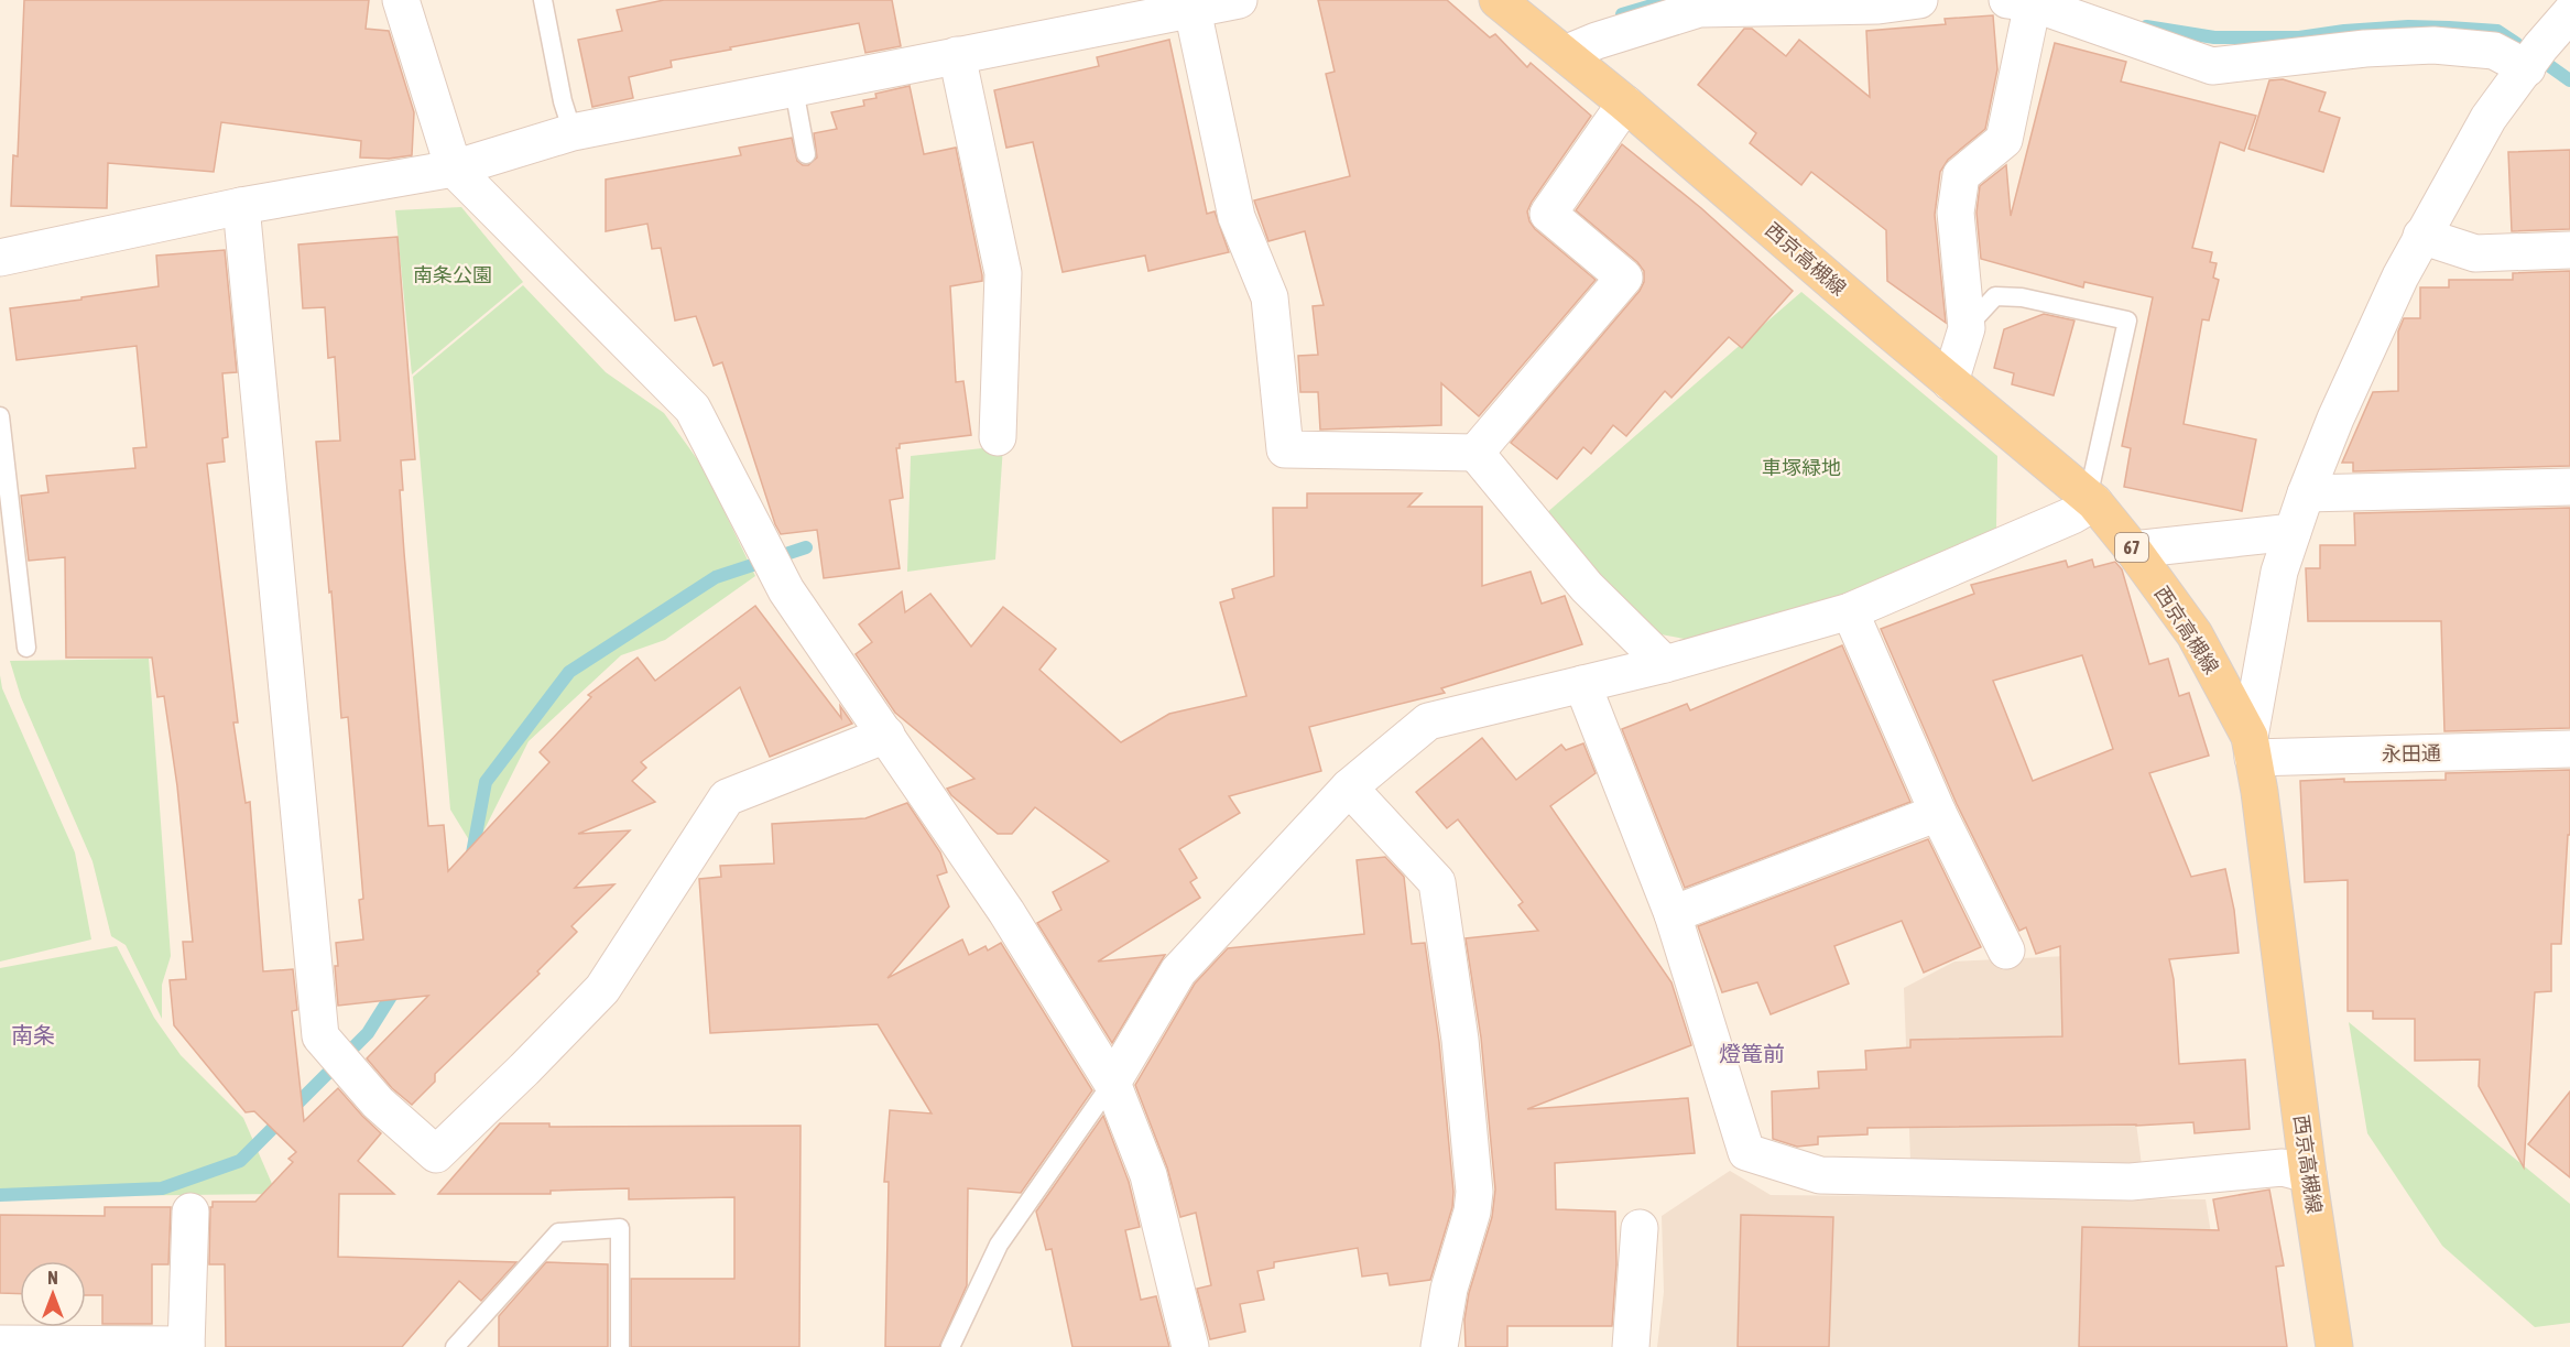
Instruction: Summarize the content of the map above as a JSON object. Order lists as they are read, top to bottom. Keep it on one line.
{"streets":{"main road":["西京高槻線","67"],"street":["永田通"]},"crossings":[["西京高槻線","永田通"]],"districts":["南条","燈篭前"],"parks":["南条公園","車塚緑地"],"north":"top"}
